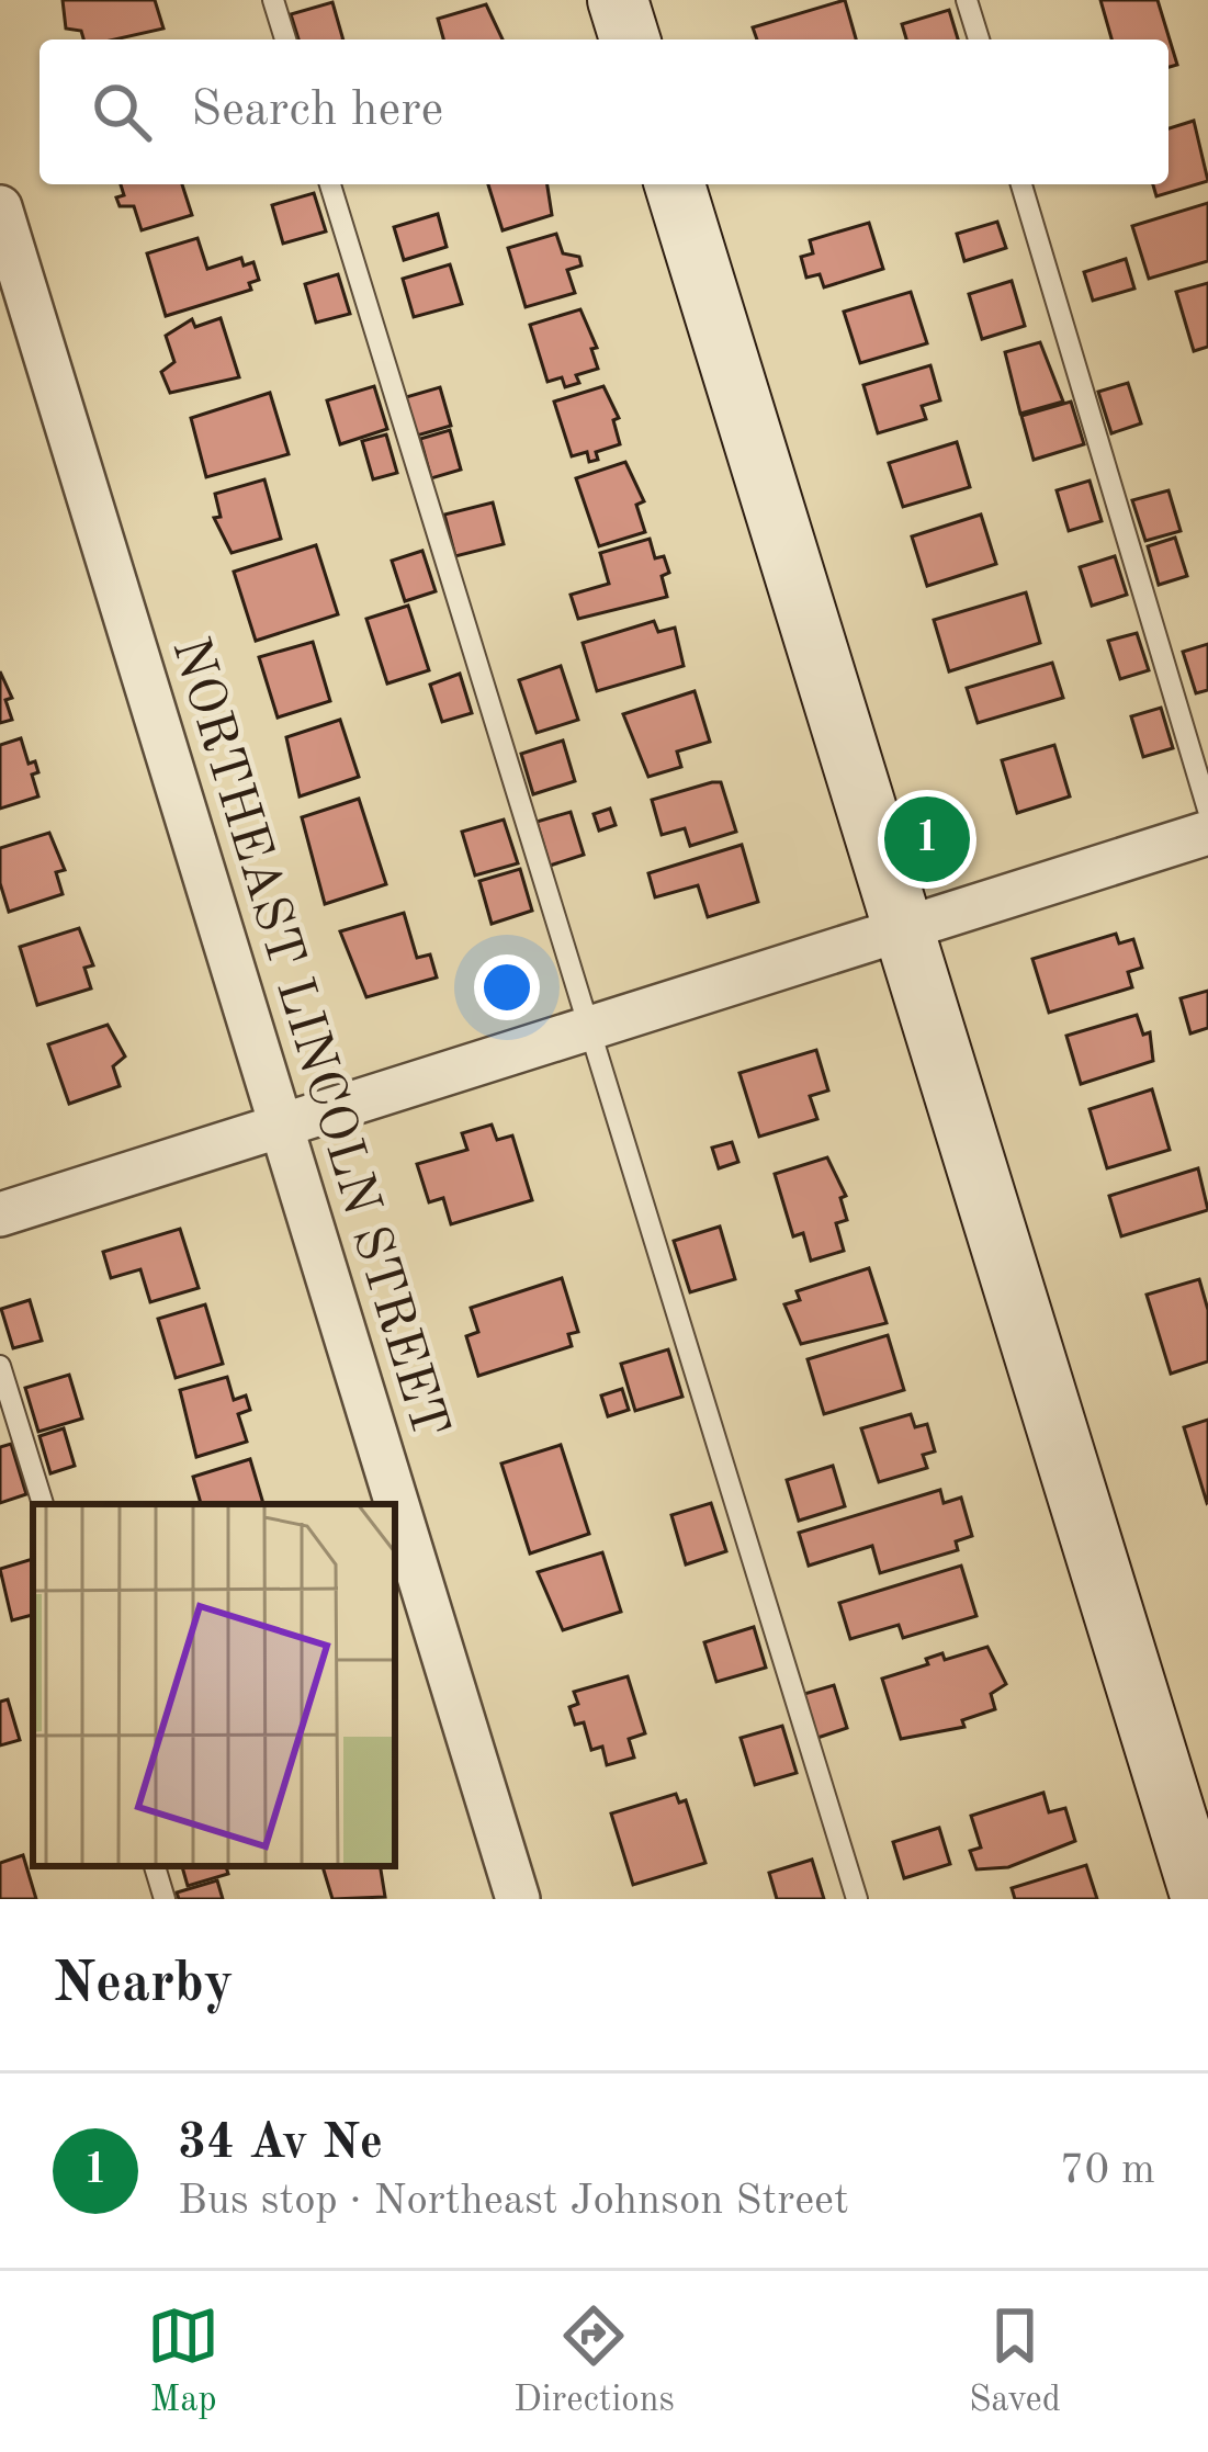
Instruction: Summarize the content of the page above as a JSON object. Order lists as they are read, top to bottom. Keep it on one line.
{"streets":{"street":["NORTHEAST LINCOLN STREET"]},"page":{"search":"Search here","pins":"1","heading":"Nearby","list":[{"mark":"1","name":"34 Av Ne","note":"Bus stop · Northeast Johnson Street","value":"70 m"}],"nav":["Map","Directions","Saved"]}}
